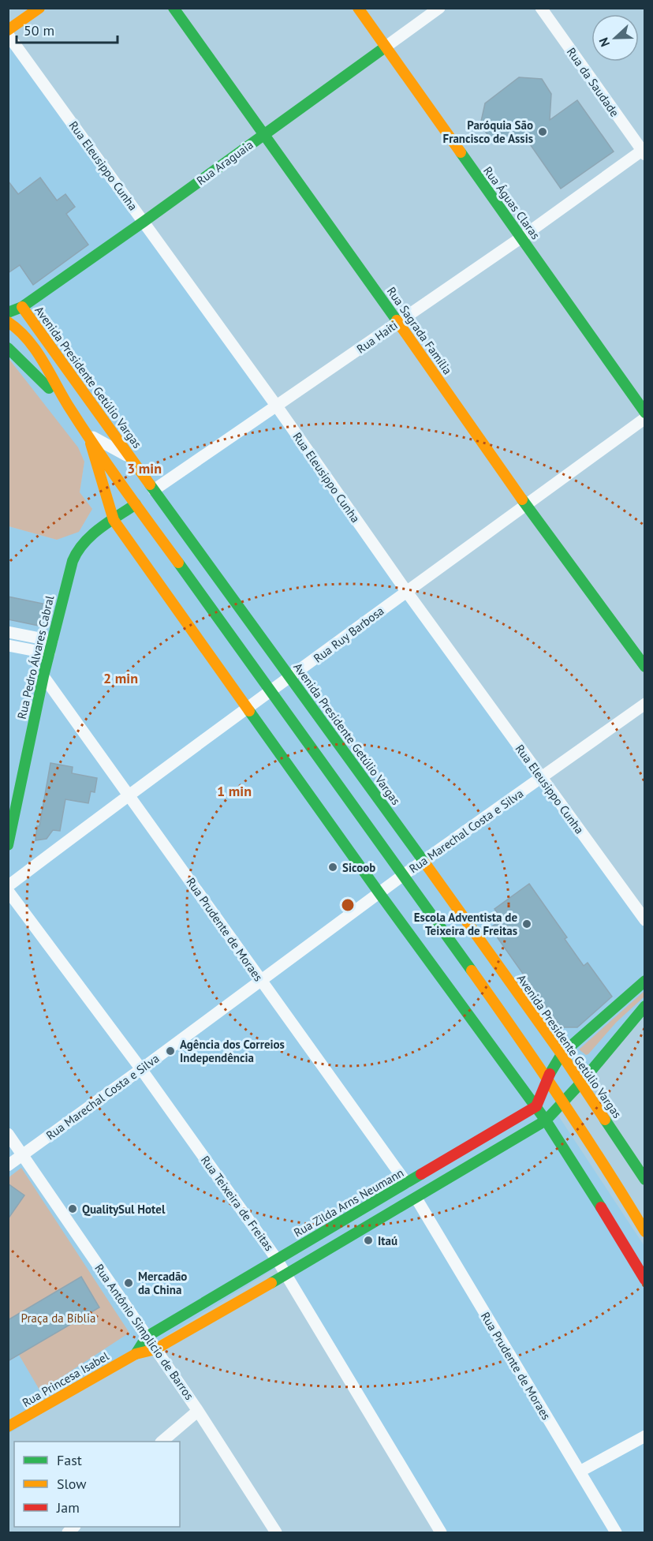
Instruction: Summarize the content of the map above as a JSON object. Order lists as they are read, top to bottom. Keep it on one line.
{"streets":{"street":["Rua da Saudade","Rua Araguaia","Rua Eleusippo Cunha","Rua Águas Claras","Rua Sagrada Família","Rua Haiti","Avenida Presidente Getúlio Vargas","Rua Ruy Barbosa","Rua Pedro Álvares Cabral","Rua Marechal Costa e Silva","Rua Prudente de Moraes","Rua Zilda Arns Neumann","Rua Teixeira de Freitas","Rua Antônio Simplicio de Barros","Rua Princesa Isabel"]},"crossings":[["Rua da Saudade","Rua Haiti"],["Rua Araguaia","Rua Eleusippo Cunha"],["Rua Araguaia","Rua Águas Claras"],["Rua Araguaia","Rua Sagrada Família"],["Rua Araguaia","Avenida Presidente Getúlio Vargas"],["Rua Eleusippo Cunha","Rua Haiti"],["Rua Eleusippo Cunha","Rua Ruy Barbosa"],["Rua Eleusippo Cunha","Rua Marechal Costa e Silva"],["Rua Águas Claras","Rua Haiti"],["Rua Sagrada Família","Rua Haiti"],["Rua Sagrada Família","Rua Ruy Barbosa"],["Rua Haiti","Avenida Presidente Getúlio Vargas"],["Avenida Presidente Getúlio Vargas","Rua Ruy Barbosa"],["Avenida Presidente Getúlio Vargas","Rua Marechal Costa e Silva"],["Rua Ruy Barbosa","Rua Prudente de Moraes"],["Rua Pedro Álvares Cabral","Rua Prudente de Moraes"],["Rua Marechal Costa e Silva","Rua Prudente de Moraes"],["Rua Marechal Costa e Silva","Rua Teixeira de Freitas"],["Rua Marechal Costa e Silva","Rua Antônio Simplicio de Barros"],["Rua Prudente de Moraes","Rua Zilda Arns Neumann"],["Rua Zilda Arns Neumann","Rua Teixeira de Freitas"],["Rua Zilda Arns Neumann","Rua Antônio Simplicio de Barros"],["Rua Zilda Arns Neumann","Rua Princesa Isabel"],["Rua Antônio Simplicio de Barros","Rua Princesa Isabel"]],"parks":["Praça da Bíblia"],"places":["Paróquia São Francisco de Assis","Sicoob","Escola Adventista de Teixeira de Freitas","Agência dos Correios Independência","QualitySul Hotel","Itaú","Mercadão da China"],"legend":["Fast","Slow","Jam"],"scale_bar":"50 m","north":"left","rings":["3 min","2 min","1 min"]}
